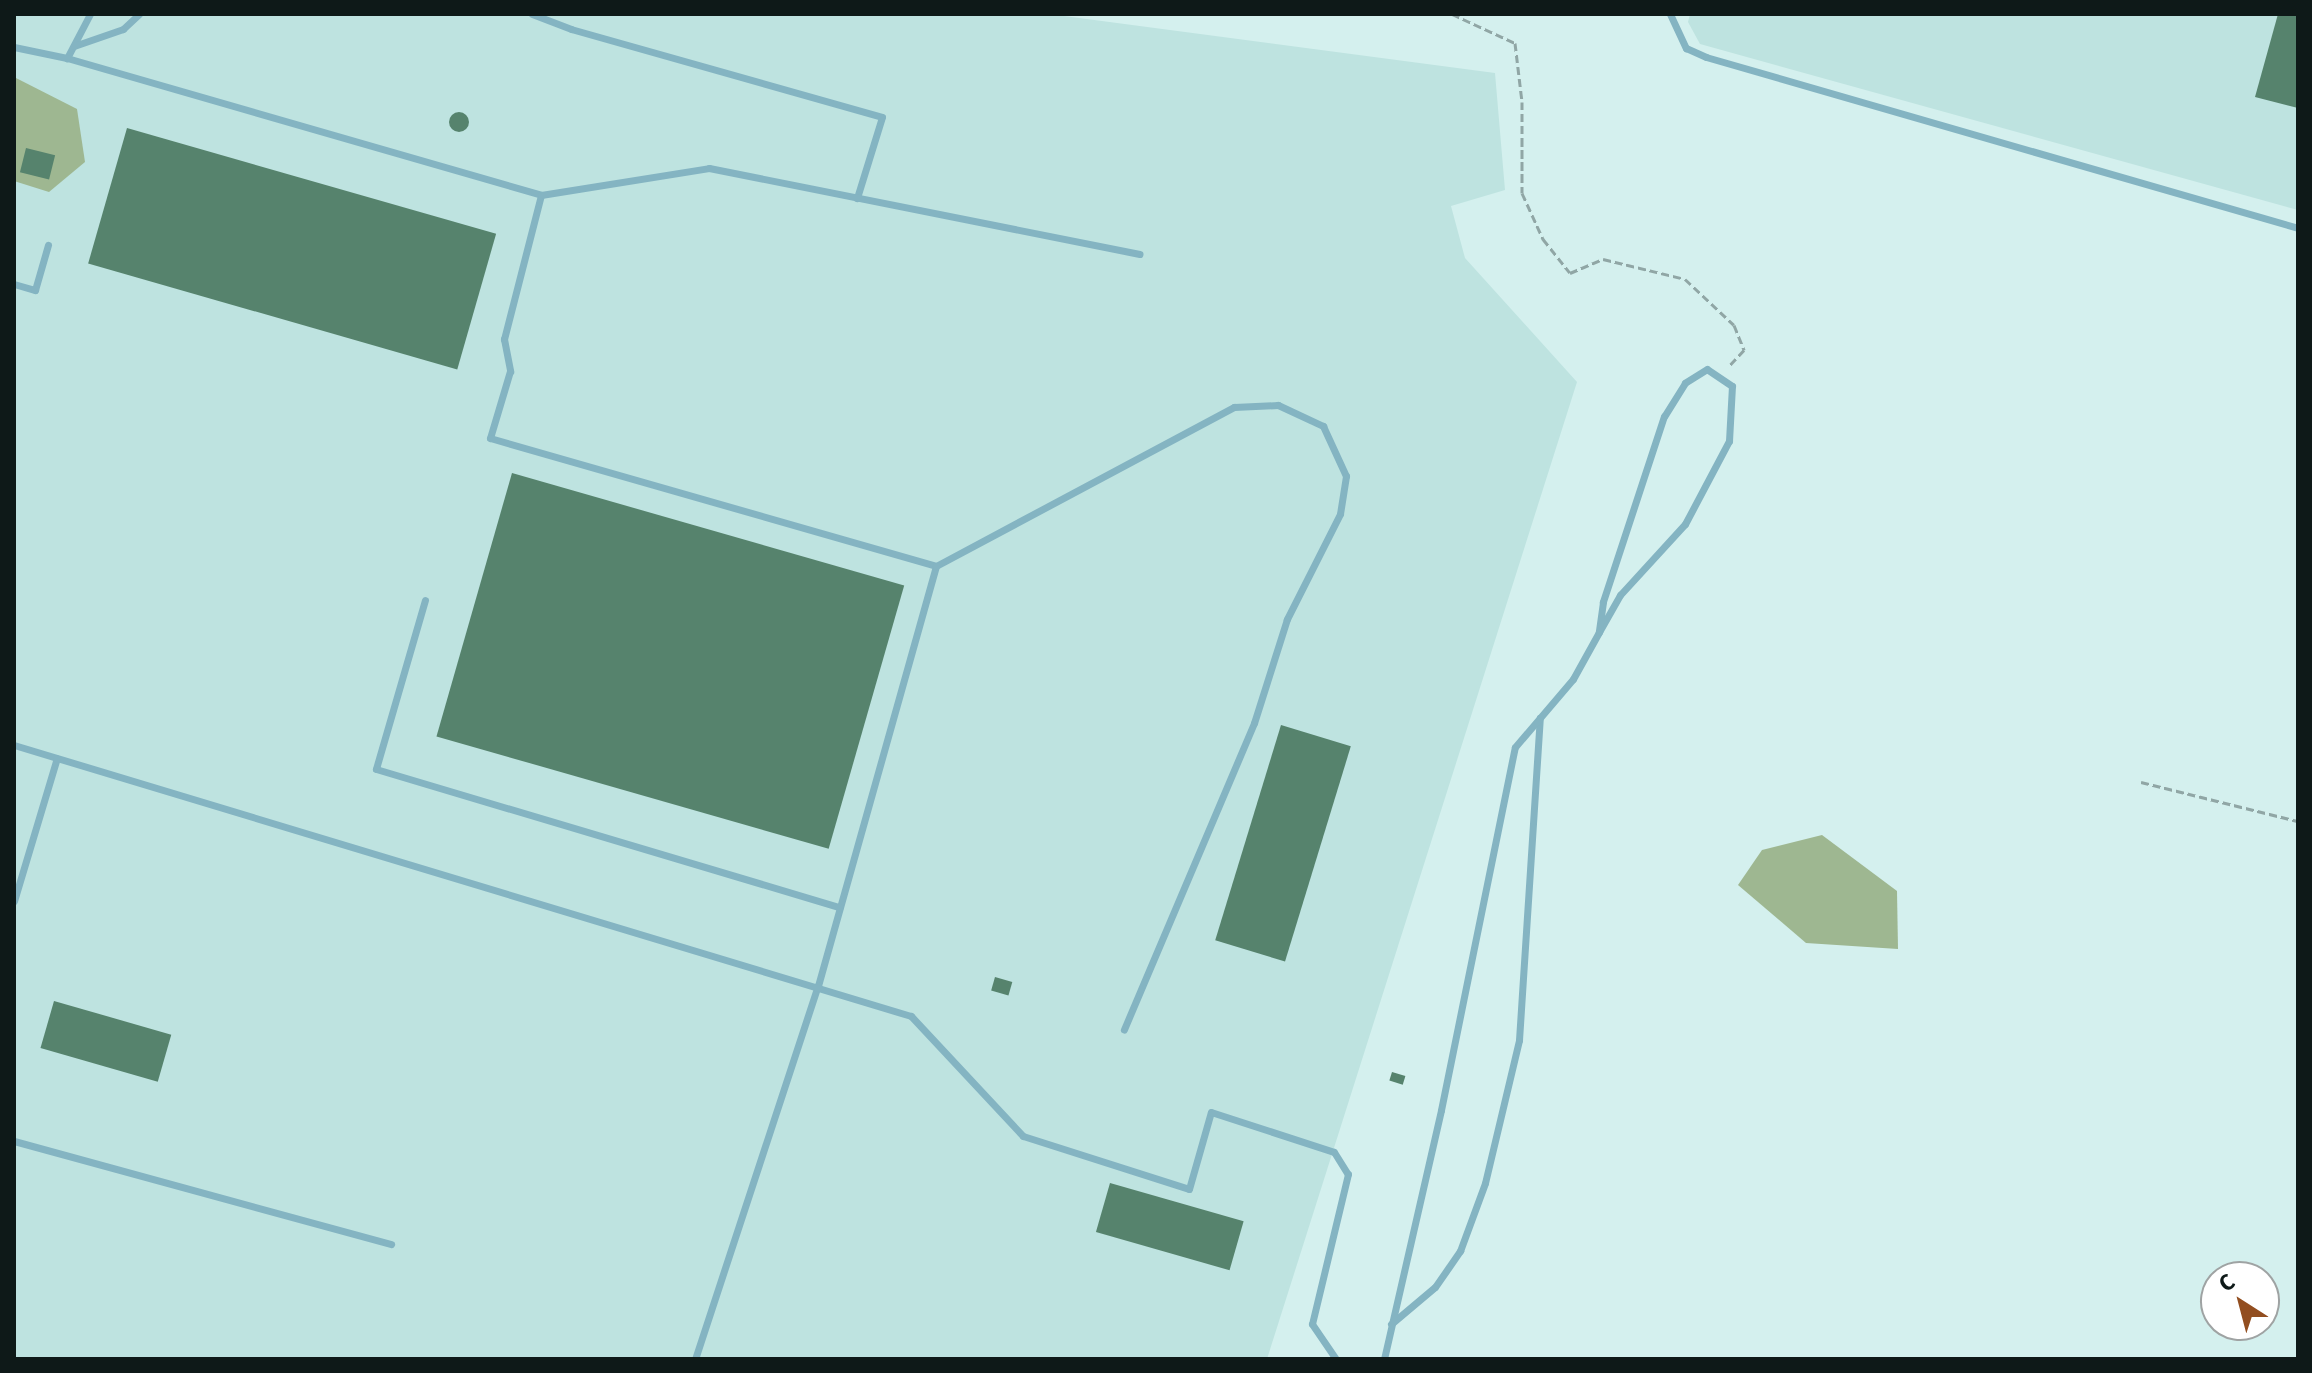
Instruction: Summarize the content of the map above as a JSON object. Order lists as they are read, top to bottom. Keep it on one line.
{"north":"top left"}
